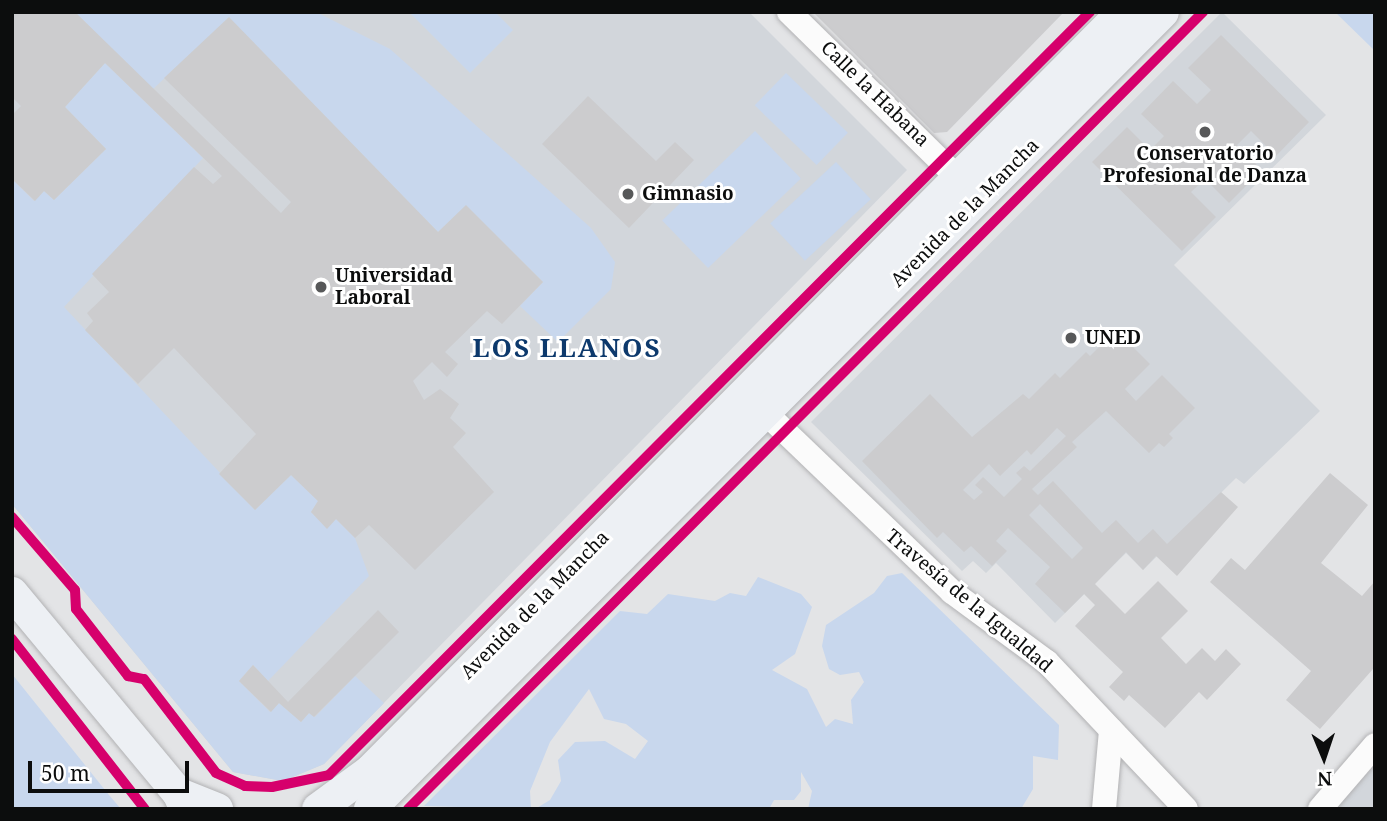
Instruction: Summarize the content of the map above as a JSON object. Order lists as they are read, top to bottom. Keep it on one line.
{"streets":{"main road":["Avenida de la Mancha"],"street":["Calle la Habana","Travesía de la Igualdad"]},"crossings":[["Calle la Habana","Avenida de la Mancha"],["Avenida de la Mancha","Travesía de la Igualdad"]],"districts":["LOS LLANOS"],"places":["Conservatorio Profesional de Danza","Gimnasio","Universidad Laboral","UNED"],"scale_bar":"50 m","north":"bottom"}
